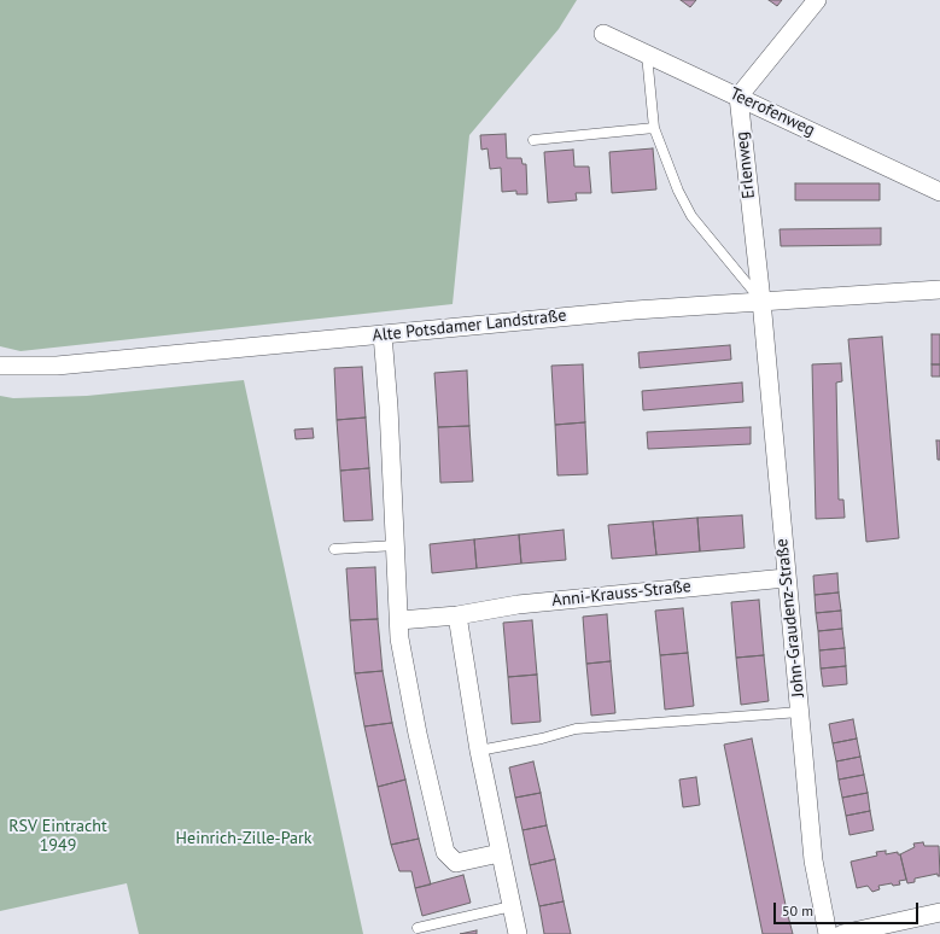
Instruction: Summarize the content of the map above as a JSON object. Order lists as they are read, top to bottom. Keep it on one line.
{"streets":{"street":["Teerofenweg","Erlenweg","Alte Potsdamer Landstraße","Anni-Krauss-Straße","John-Graudenz-Straße"]},"crossings":[["Teerofenweg","Erlenweg"],["Erlenweg","Alte Potsdamer Landstraße"],["Erlenweg","John-Graudenz-Straße"],["Alte Potsdamer Landstraße","John-Graudenz-Straße"],["Anni-Krauss-Straße","John-Graudenz-Straße"]],"parks":["RSV Eintracht 1949","Heinrich-Zille-Park"],"scale_bar":"50 m"}
